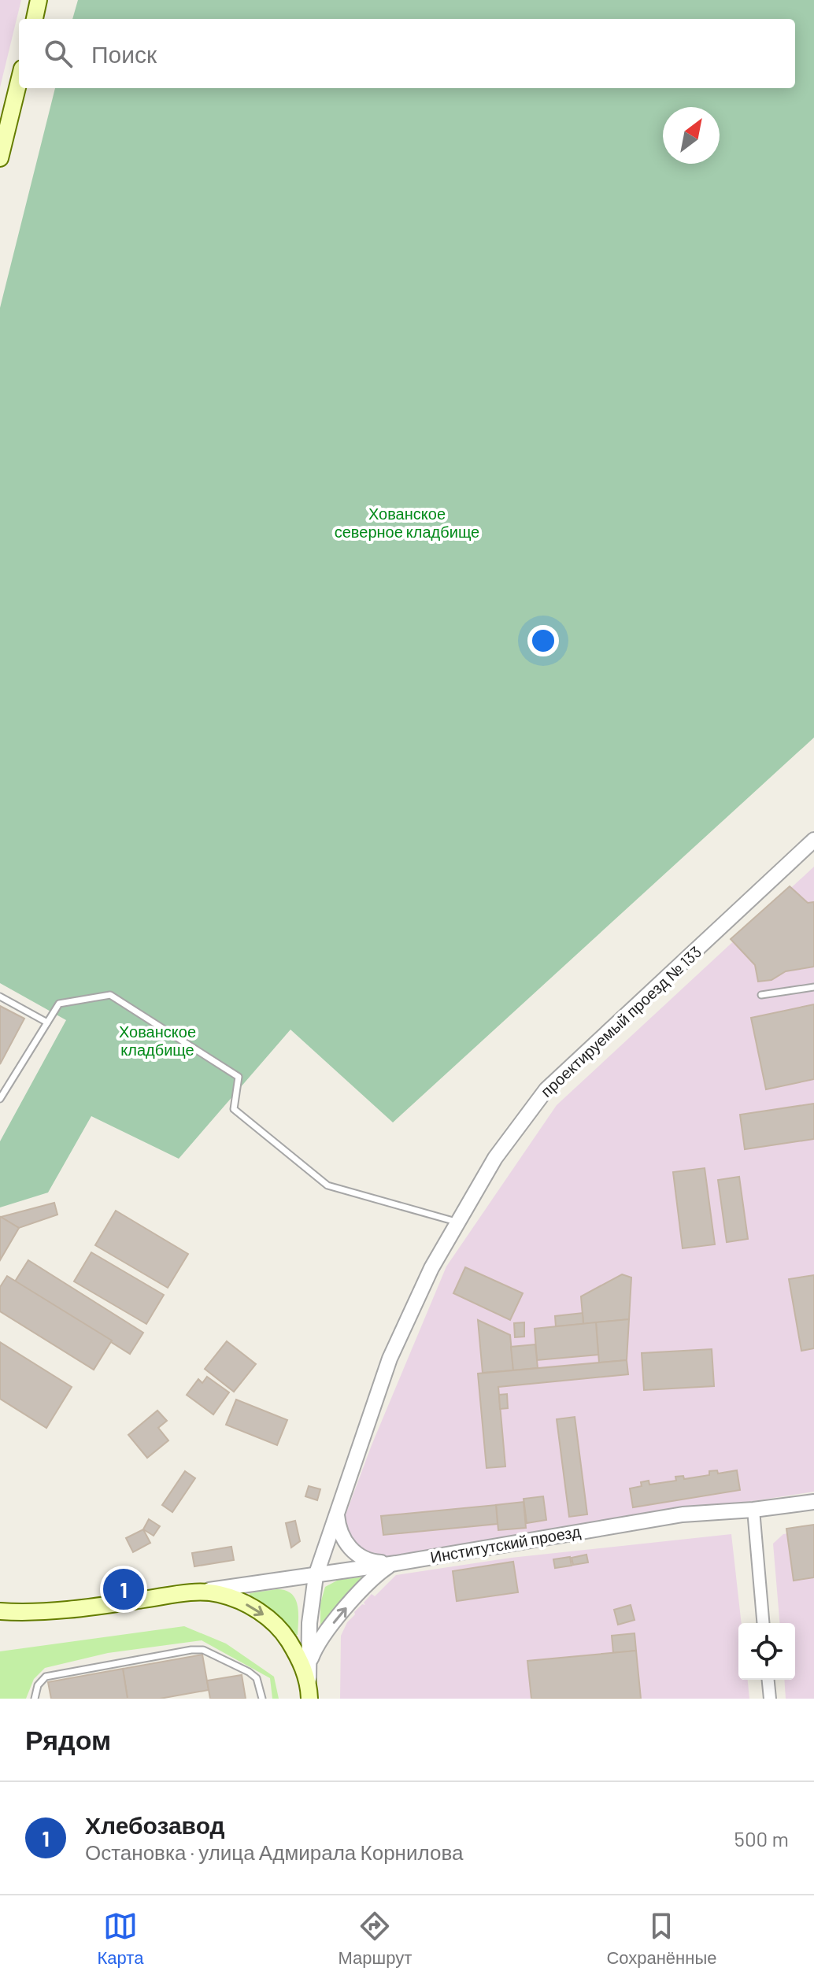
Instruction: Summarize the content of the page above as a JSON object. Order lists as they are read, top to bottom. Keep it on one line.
{"streets":{"street":["проектируемый проезд № 133","Институтский проезд"]},"crossings":[["проектируемый проезд № 133","Институтский проезд"]],"parks":["Хованское северное кладбище","Хованское кладбище"],"north":"top right","page":{"search":"Поиск","pins":"1","heading":"Рядом","list":[{"mark":"1","name":"Хлебозавод","note":"Остановка · улица Адмирала Корнилова","value":"500 m"}],"nav":["Карта","Маршрут","Сохранённые"]}}
